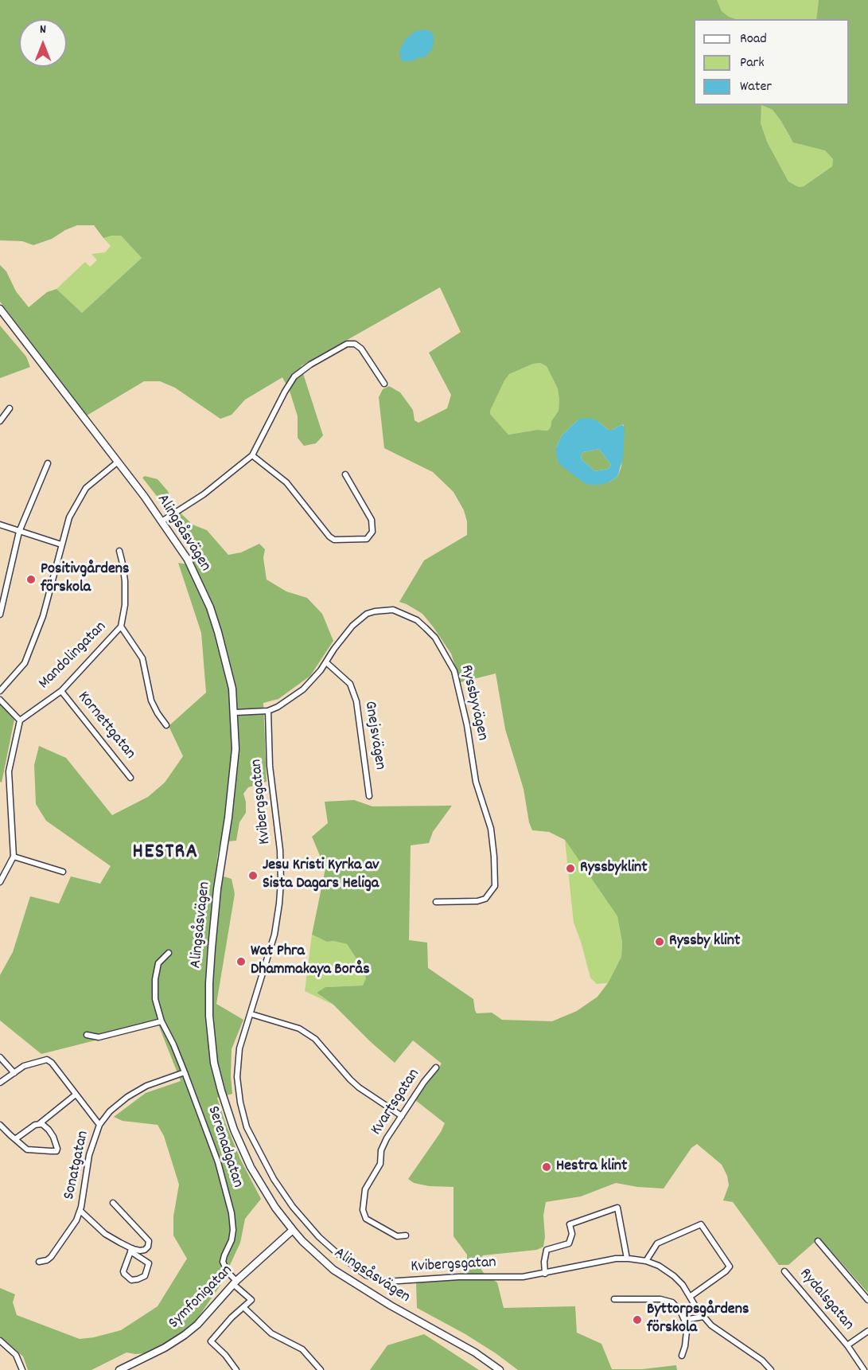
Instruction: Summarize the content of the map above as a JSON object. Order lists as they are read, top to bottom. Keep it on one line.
{"streets":{"main road":["Alingsåsvägen","Symfonigatan"],"street":["Mandolingatan","Ryssbyvägen","Kornettgatan","Gnejsvägen","Kvibergsgatan","Kvartsgatan","Serenadgatan","Sonatgatan","Rydalsgatan"]},"crossings":[["Alingsåsvägen","Ryssbyvägen"],["Alingsåsvägen","Symfonigatan"],["Mandolingatan","Kornettgatan"],["Ryssbyvägen","Gnejsvägen"],["Ryssbyvägen","Kvibergsgatan"],["Serenadgatan","Sonatgatan"],["Serenadgatan","Symfonigatan"]],"districts":["HESTRA"],"places":["Positivgårdens förskola","Ryssbyklint","Jesu Kristi Kyrka av Sista Dagars Heliga","Ryssby klint","Wat Phra Dhammakaya Borås","Hestra klint","Byttorpsgårdens förskola"],"legend":["Road","Park","Water"],"north":"top"}
